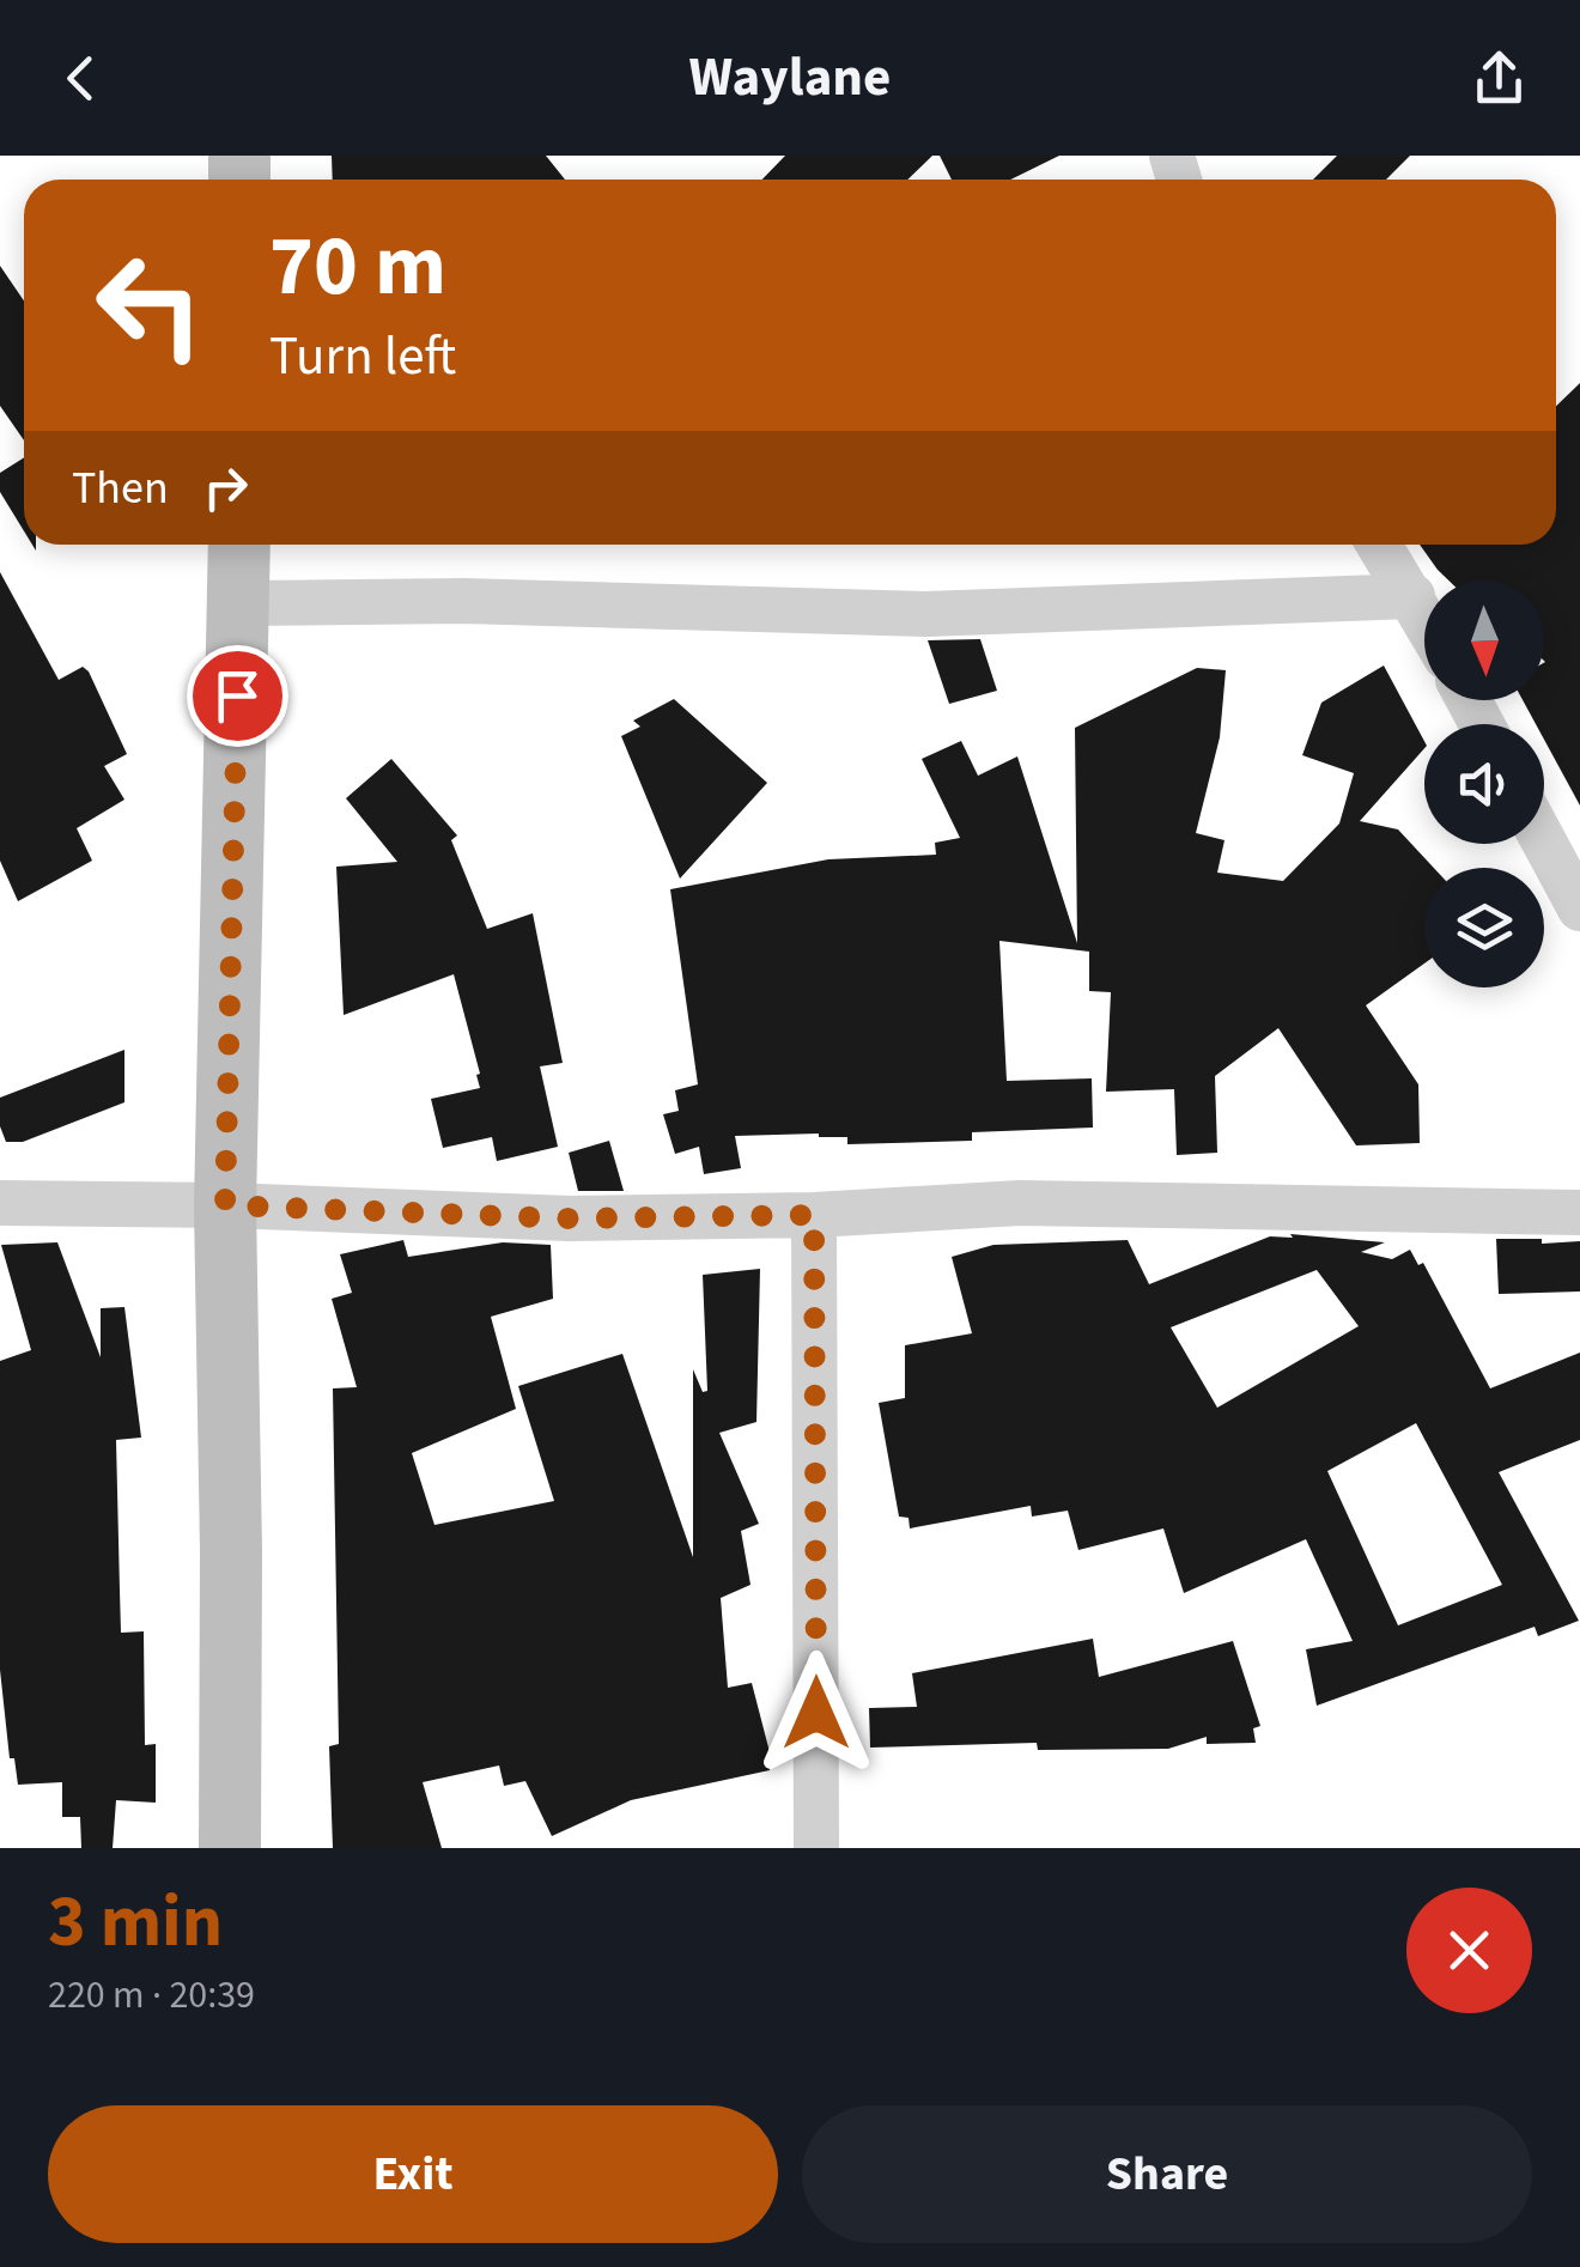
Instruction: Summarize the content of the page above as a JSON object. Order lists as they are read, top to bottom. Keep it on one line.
{"north":"bottom","page":{"header":"Waylane","turn":["70 m","Turn left"],"then":"Then","heading":["3 min","220 m · 20:39"],"buttons":["Exit","Share"]}}
